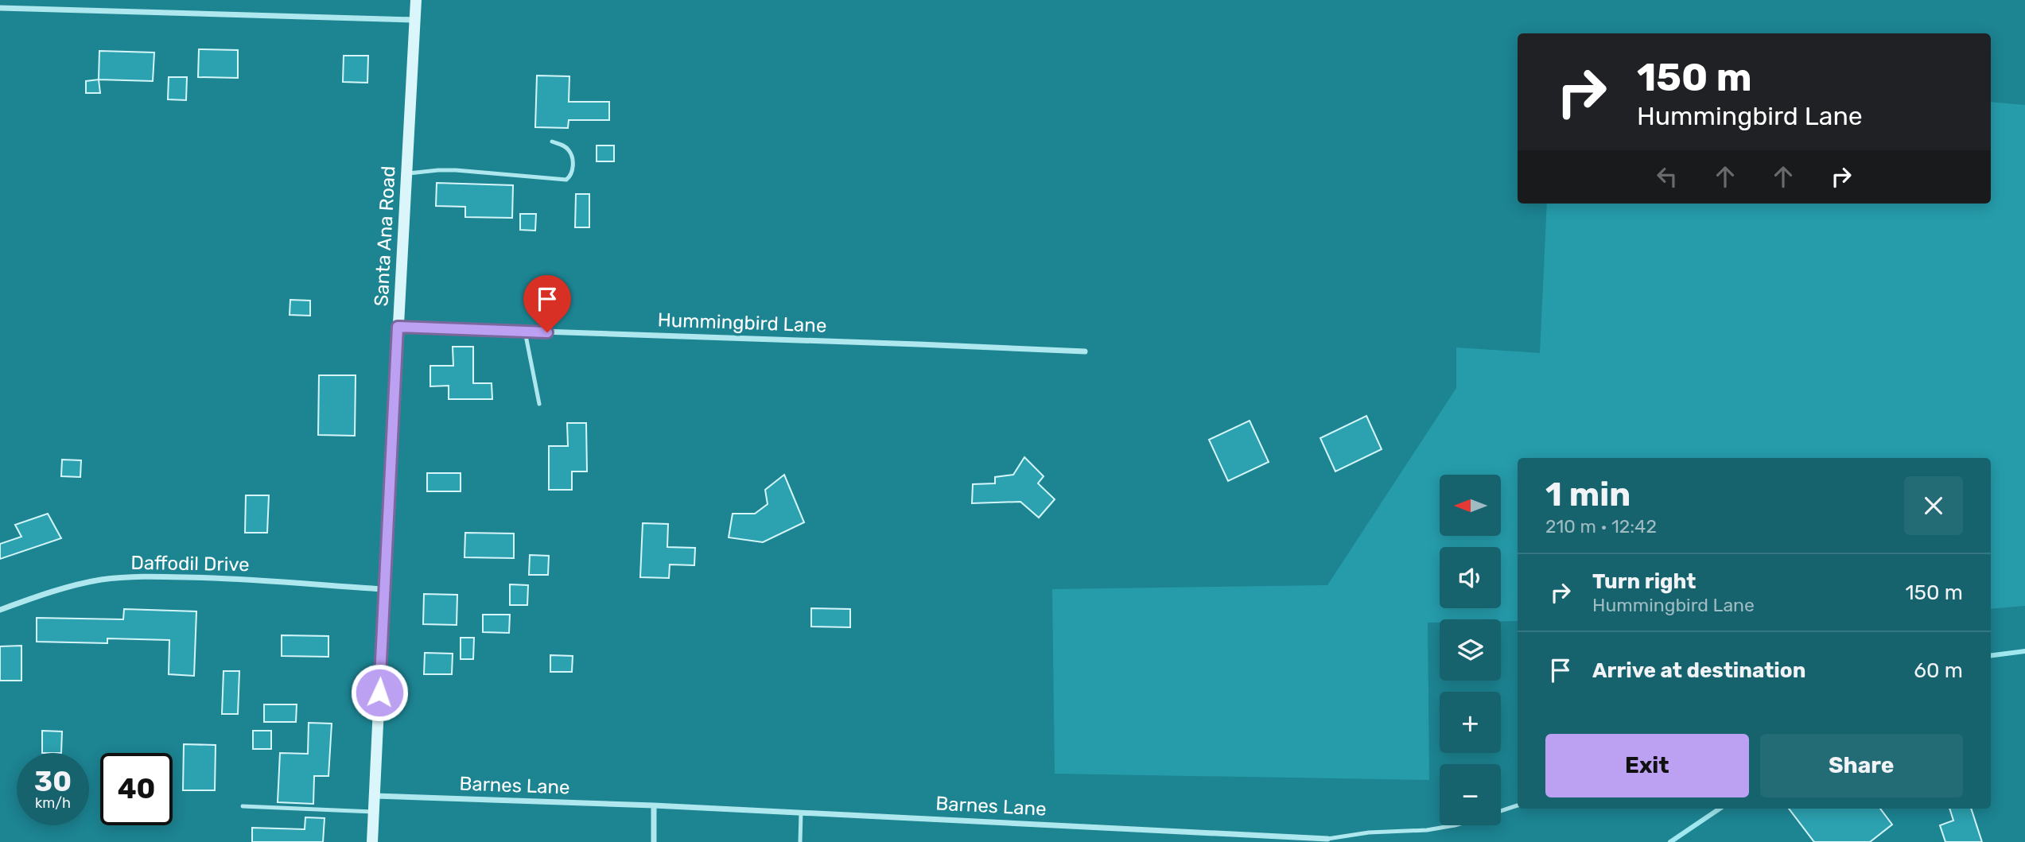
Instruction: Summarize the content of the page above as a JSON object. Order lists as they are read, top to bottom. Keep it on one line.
{"streets":{"street":["Santa Ana Road","Hummingbird Lane","Daffodil Drive","Barnes Lane"]},"crossings":[["Santa Ana Road","Hummingbird Lane"],["Santa Ana Road","Daffodil Drive"],["Santa Ana Road","Barnes Lane"]],"north":"left","page":{"turn":["150 m","Hummingbird Lane"],"heading":["1 min","210 m · 12:42"],"map_buttons":["+","−"],"list":[{"name":"Turn right","note":"Hummingbird Lane","value":"150 m"},{"name":"Arrive at destination","value":"60 m"}],"buttons":["Exit","Share"],"speed":"30 km/h","limit":"40"}}
